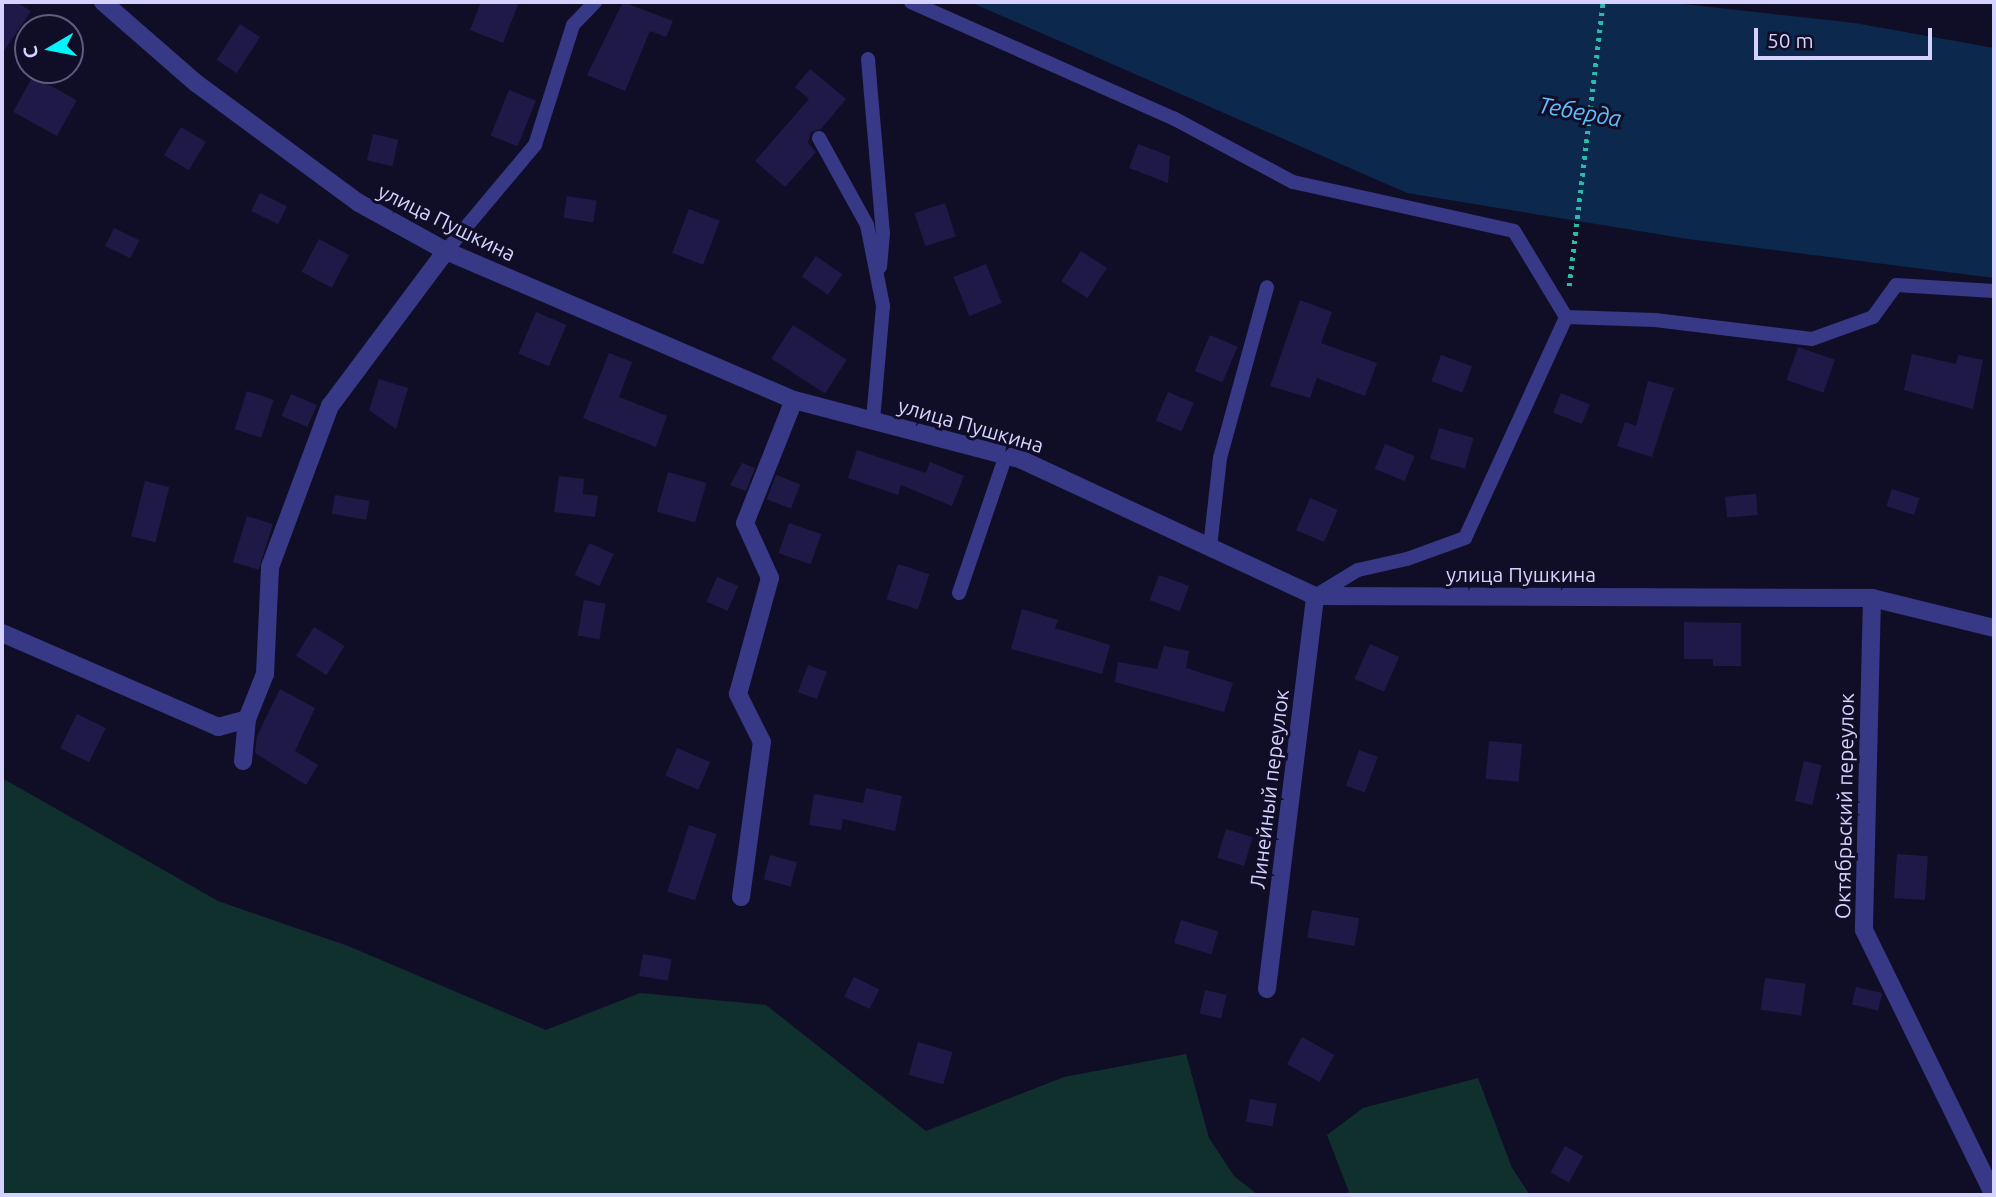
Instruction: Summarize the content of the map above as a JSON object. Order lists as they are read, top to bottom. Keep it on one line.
{"streets":{"street":["улица Пушкина","Линейный переулок","Октябрьский переулок"]},"crossings":[["улица Пушкина","Линейный переулок"],["улица Пушкина","Октябрьский переулок"]],"water":["Теберда"],"scale_bar":"50 m","north":"left"}
